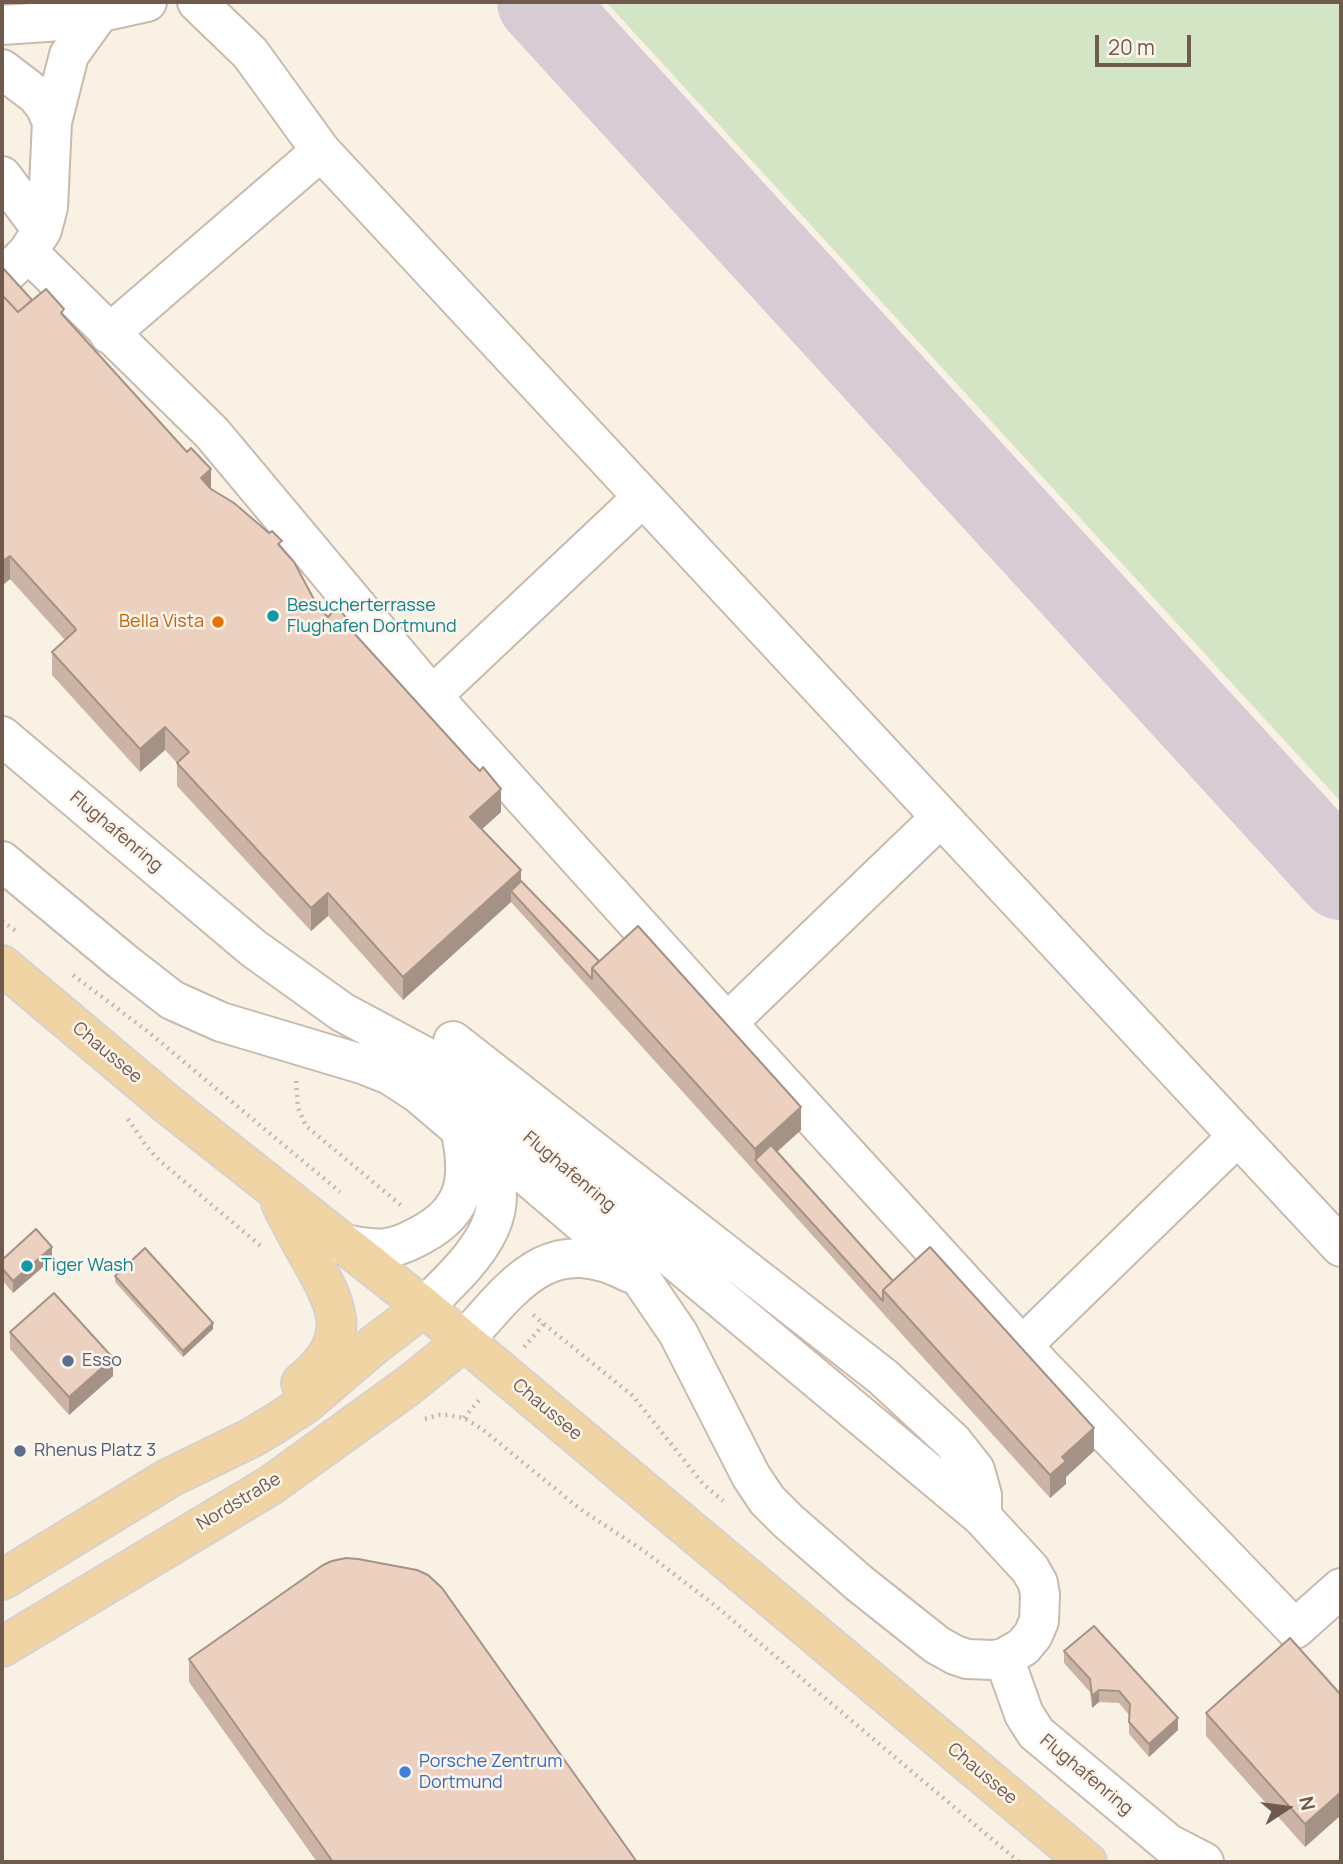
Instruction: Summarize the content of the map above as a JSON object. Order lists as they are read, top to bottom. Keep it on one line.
{"streets":{"main road":["Chaussee","Nordstraße"],"street":["Flughafenring"]},"crossings":[["Flughafenring","Chaussee"],["Chaussee","Nordstraße"]],"places":["Besucherterrasse Flughafen Dortmund","Bella Vista","Tiger Wash","Esso","Rhenus Platz 3","Porsche Zentrum Dortmund"],"scale_bar":"20 m","north":"right"}
